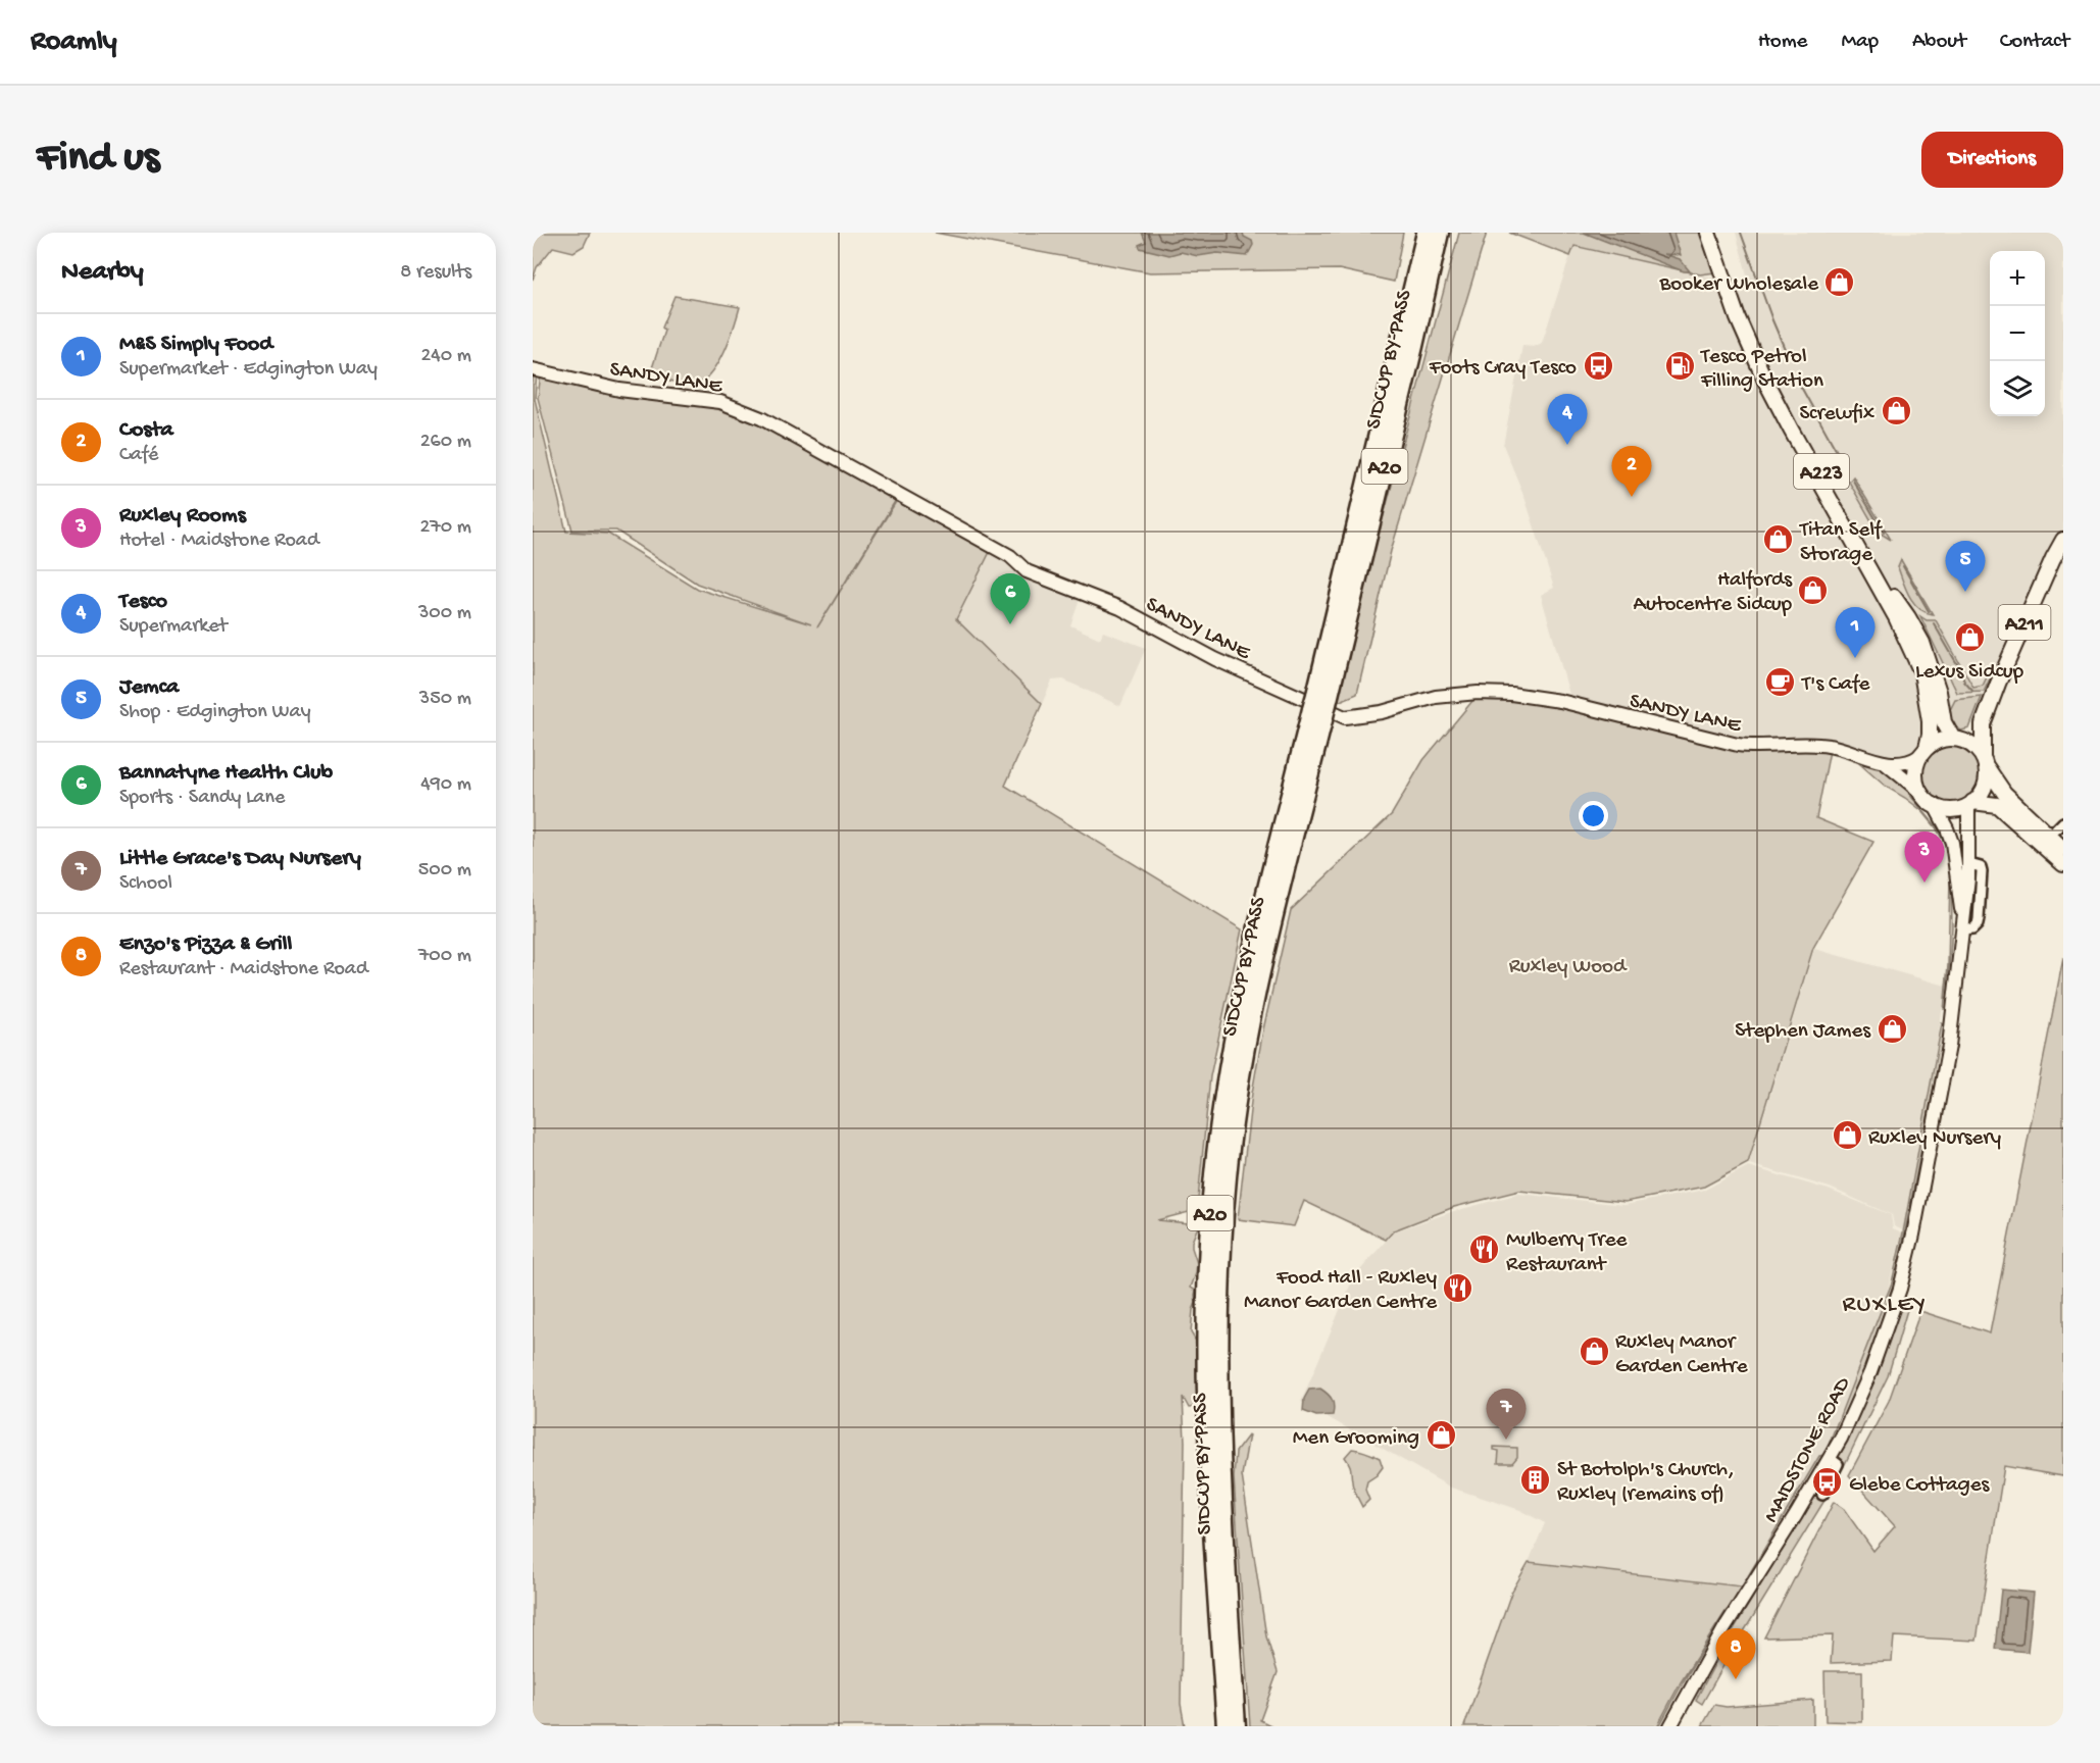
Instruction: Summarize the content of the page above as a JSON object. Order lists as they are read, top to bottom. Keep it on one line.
{"streets":{"highway":["SIDCUP BY-PASS","A20"],"main road":["A223","A211"],"street":["SANDY LANE","MAIDSTONE ROAD"]},"crossings":[["SIDCUP BY-PASS","A20"],["SANDY LANE","A223"],["SANDY LANE","A211"],["SANDY LANE","MAIDSTONE ROAD"],["A223","A211"],["A223","MAIDSTONE ROAD"],["A211","MAIDSTONE ROAD"]],"districts":["RUXLEY"],"parks":["Ruxley Wood"],"places":{"shop":["Booker Wholesale","Screwfix","Titan Self Storage","Halfords Autocentre Sidcup","Lexus Sidcup","Stephen James","Ruxley Nursery","Ruxley Manor Garden Centre","Men Grooming"],"bus stop":["Foots Cray Tesco","Glebe Cottages"],"fuel station":["Tesco Petrol Filling Station"],"cafe":["T's Cafe"],"restaurant":["Mulberry Tree Restaurant","Food Hall - Ruxley Manor Garden Centre"],"building":["St Botolph's Church, Ruxley (remains of)"]},"page":{"header":"Roamly","nav":["Home","Map","About","Contact"],"buttons":"Directions","title":"Find us","heading":["Nearby","8 results"],"map_buttons":["+","−"],"list":[{"mark":"1","name":"M&S Simply Food","note":"Supermarket · Edgington Way","value":"240 m"},{"mark":"2","name":"Costa","note":"Café","value":"260 m"},{"mark":"3","name":"Ruxley Rooms","note":"Hotel · Maidstone Road","value":"270 m"},{"mark":"4","name":"Tesco","note":"Supermarket","value":"300 m"},{"mark":"5","name":"Jemca","note":"Shop · Edgington Way","value":"350 m"},{"mark":"6","name":"Bannatyne Health Club","note":"Sports · Sandy Lane","value":"490 m"},{"mark":"7","name":"Little Grace's Day Nursery","note":"School","value":"500 m"},{"mark":"8","name":"Enzo's Pizza & Grill","note":"Restaurant · Maidstone Road","value":"700 m"}],"pins":["4","2","5","6","1","3","7","8"]}}
